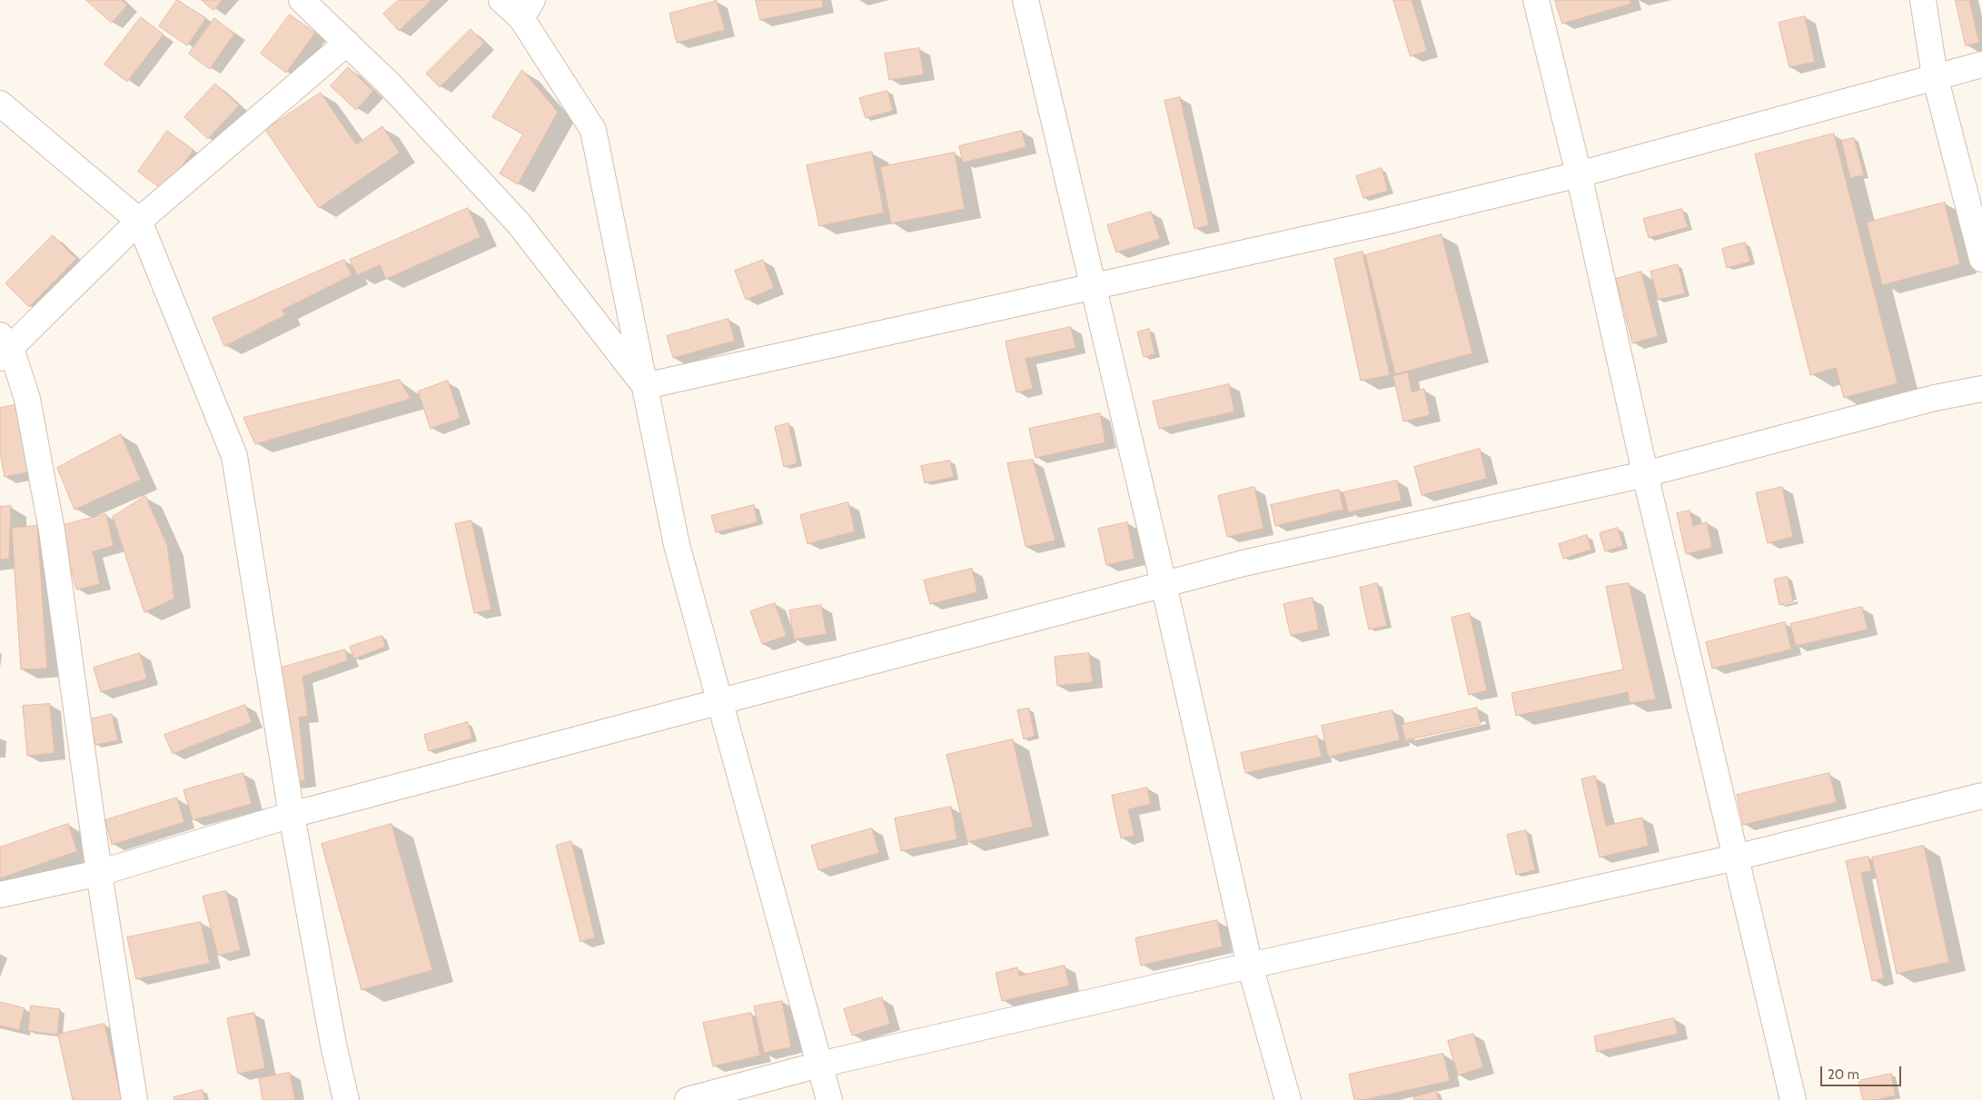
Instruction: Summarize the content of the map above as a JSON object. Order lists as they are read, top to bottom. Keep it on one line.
{"scale_bar":"20 m"}
